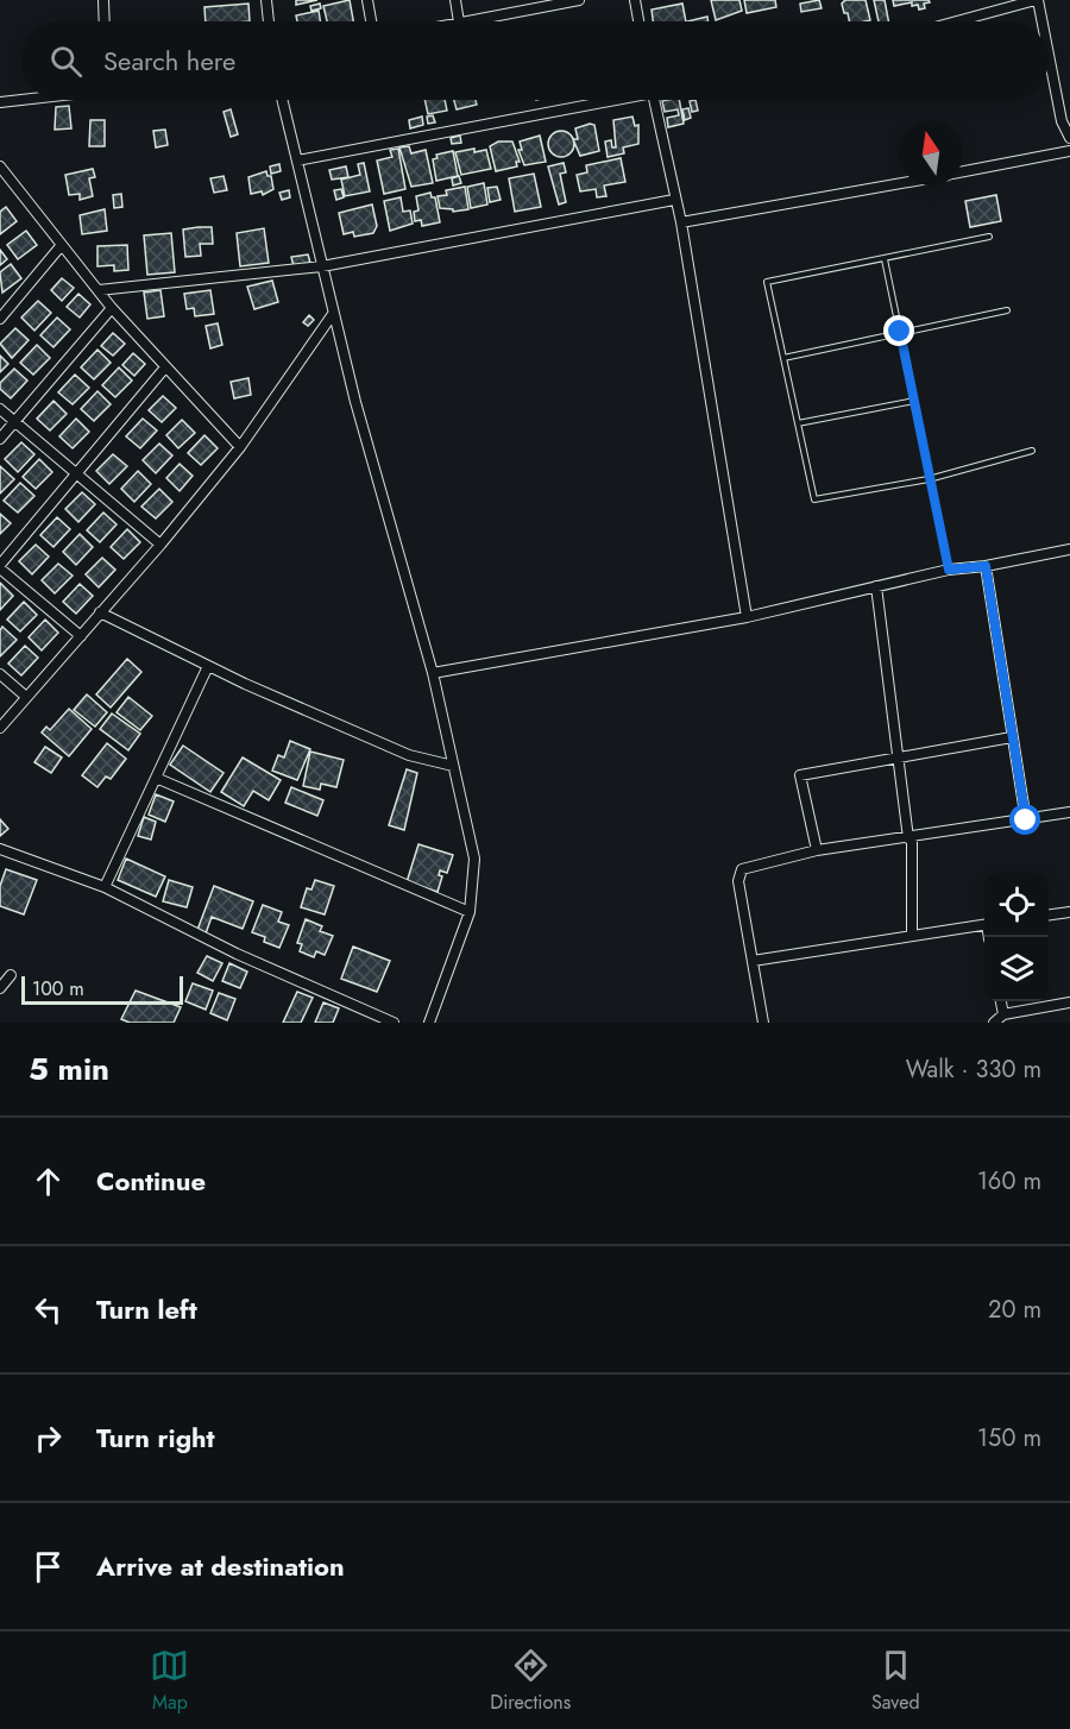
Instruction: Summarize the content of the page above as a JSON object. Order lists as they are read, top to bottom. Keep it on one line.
{"scale_bar":"100 m","north":"top","page":{"search":"Search here","scale":"100 m","heading":["5 min","Walk · 330 m"],"list":[["Continue","160 m"],["Turn left","20 m"],["Turn right","150 m"],"Arrive at destination"],"nav":["Map","Directions","Saved"]}}
